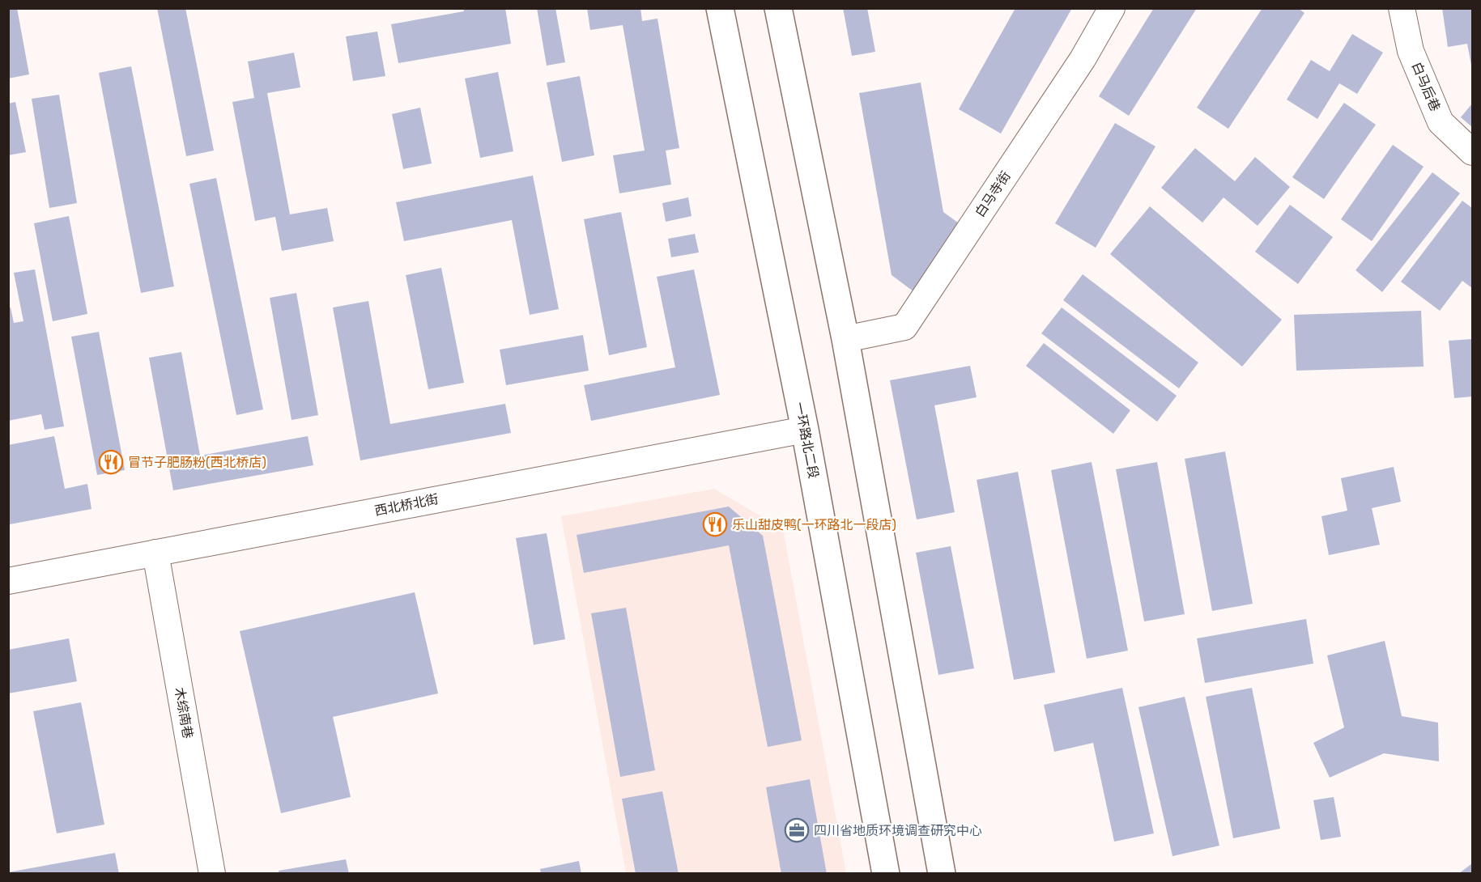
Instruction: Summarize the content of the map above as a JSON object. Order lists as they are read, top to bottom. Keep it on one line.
{"streets":{"main road":["一环路北二段"],"street":["白马后巷","白马寺街","西北桥北街","木综南巷"]},"crossings":[["一环路北二段","西北桥北街"],["西北桥北街","木综南巷"]],"places":{"restaurant":["冒节子肥肠粉(西北桥店)","乐山甜皮鸭(一环路北一段店)"],"office":["四川省地质环境调查研究中心"]}}
